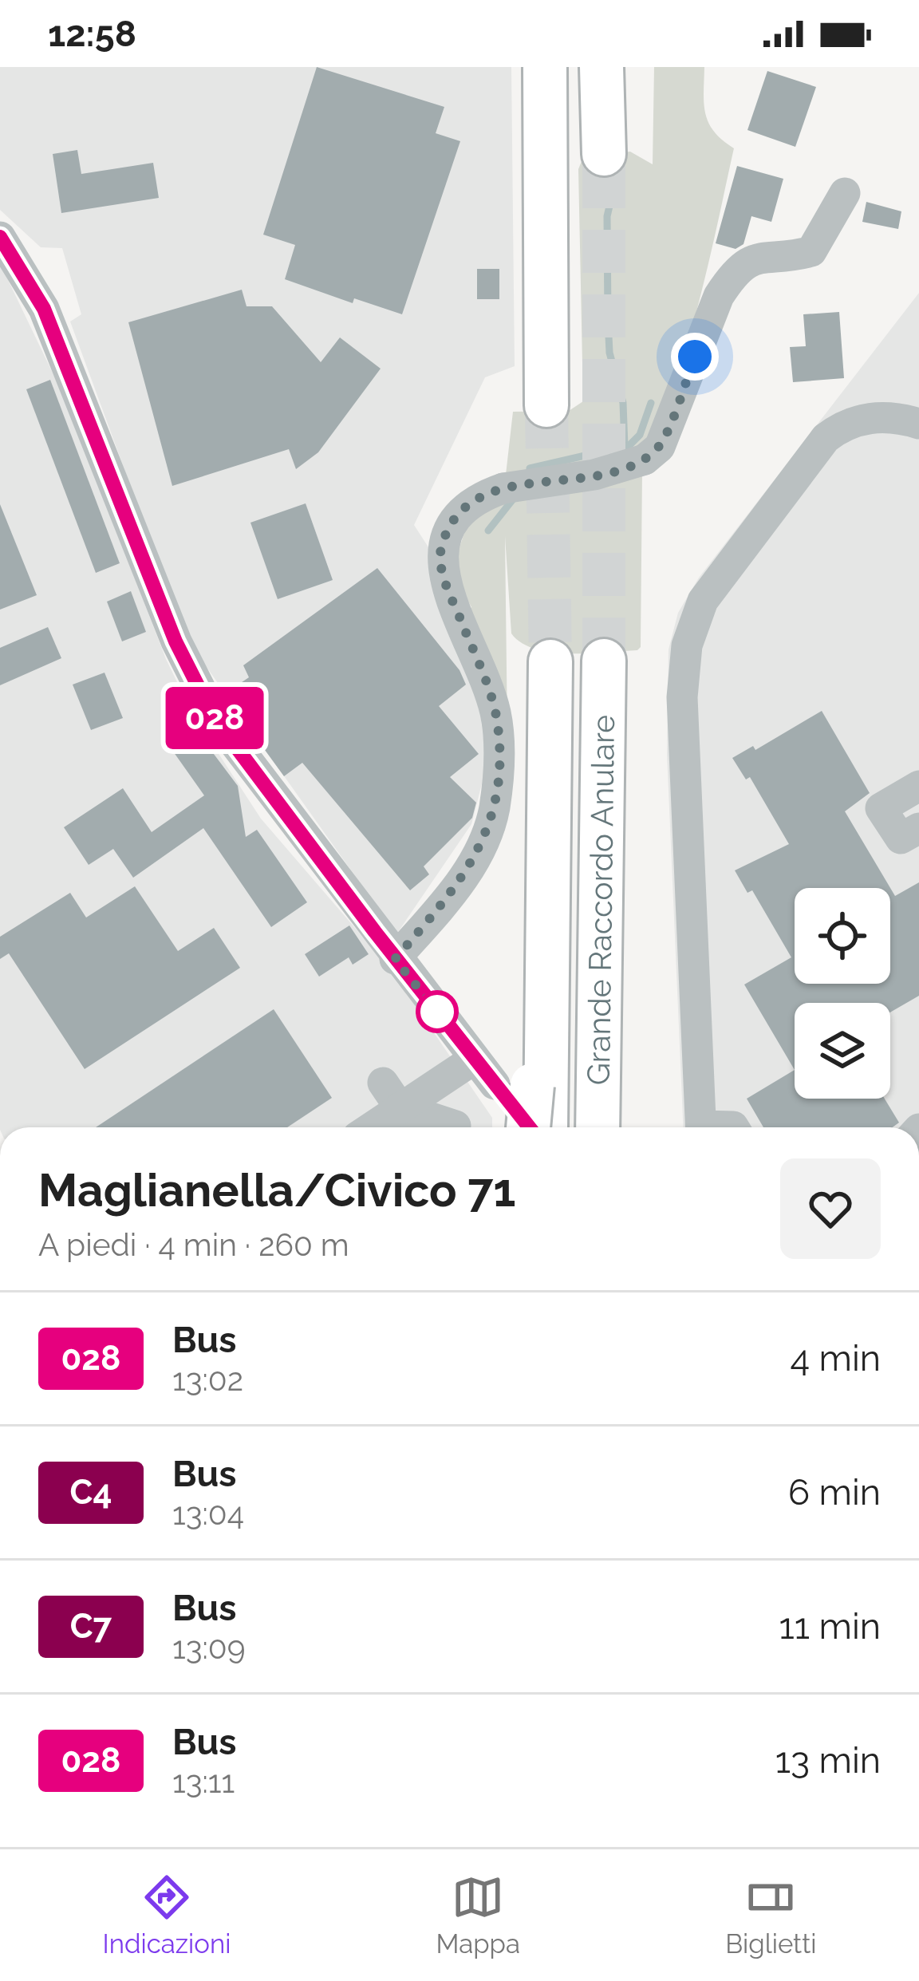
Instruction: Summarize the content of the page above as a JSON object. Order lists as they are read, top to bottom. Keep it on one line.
{"streets":{"highway":["Grande Raccordo Anulare"]},"lines":["bus line 028"],"page":{"status":"12:58","on_map":"028","heading":["Maglianella/Civico 71","A piedi · 4 min · 260 m"],"list":[{"mark":"028","name":"Bus","note":"13:02","value":"4 min"},{"mark":"C4","name":"Bus","note":"13:04","value":"6 min"},{"mark":"C7","name":"Bus","note":"13:09","value":"11 min"},{"mark":"028","name":"Bus","note":"13:11","value":"13 min"}],"tabs":["Indicazioni","Mappa","Biglietti"]}}
